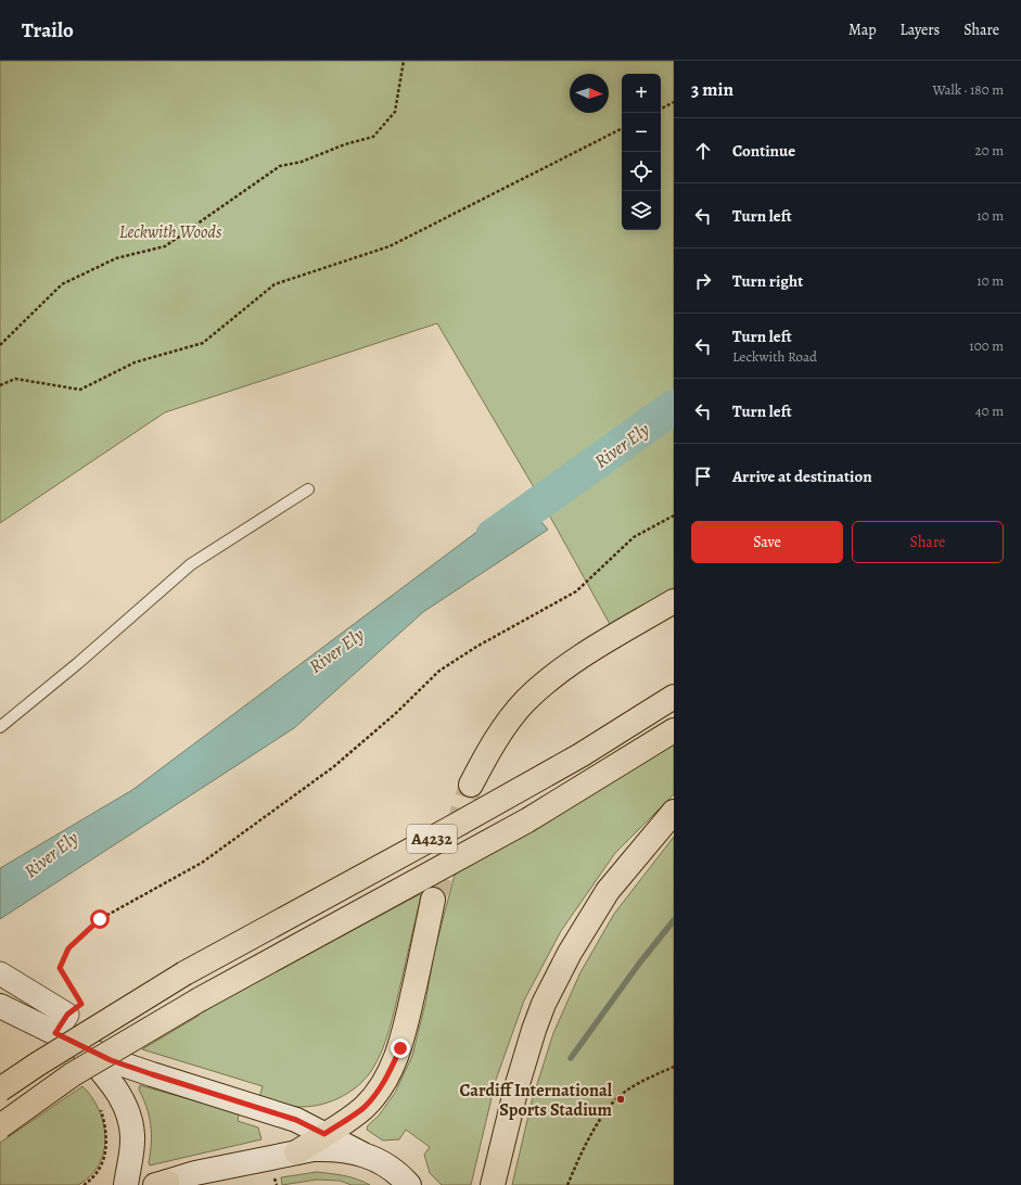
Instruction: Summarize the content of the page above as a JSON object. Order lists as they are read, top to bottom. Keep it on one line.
{"streets":{"main road":["A4232"]},"water":["River Ely"],"parks":["Leckwith Woods"],"places":["Cardiff International Sports Stadium"],"north":"right","page":{"header":"Trailo","nav":["Map","Layers","Share"],"heading":["3 min","Walk · 180 m"],"map_buttons":["+","−"],"list":[["Continue","20 m"],["Turn left","10 m"],["Turn right","10 m"],["Turn left","Leckwith Road","100 m"],["Turn left","40 m"],"Arrive at destination"],"buttons":["Save","Share"]}}
